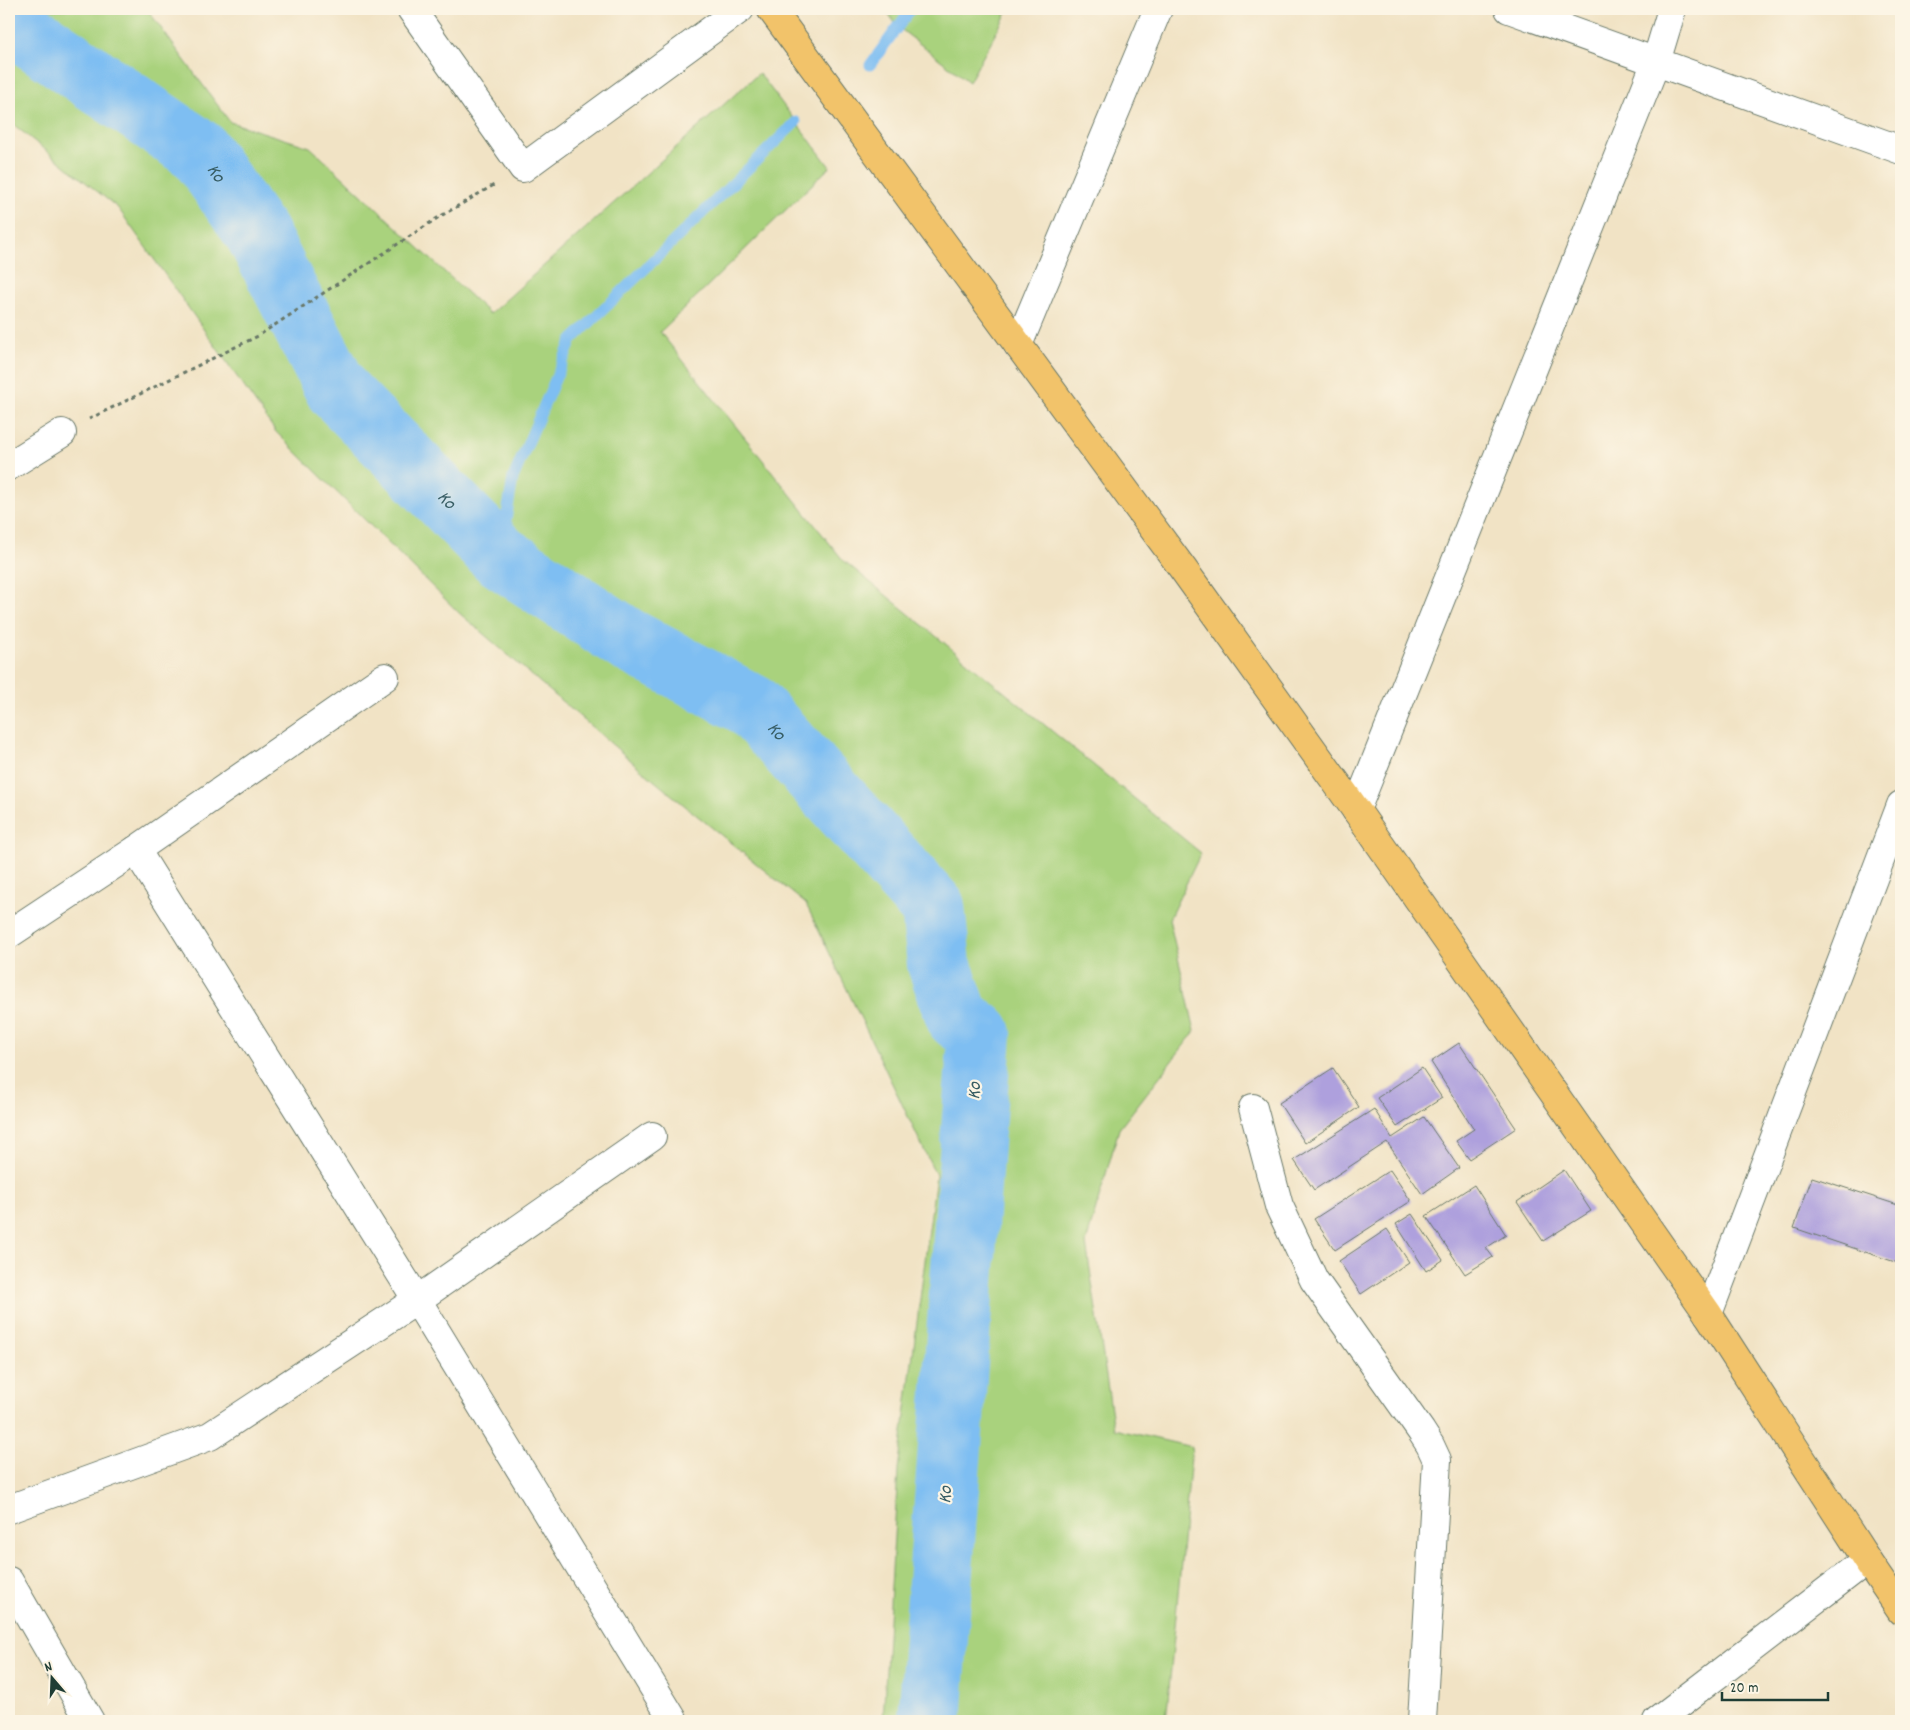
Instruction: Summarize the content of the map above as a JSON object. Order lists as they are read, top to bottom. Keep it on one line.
{"water":["Ko"],"scale_bar":"20 m","north":"top"}
